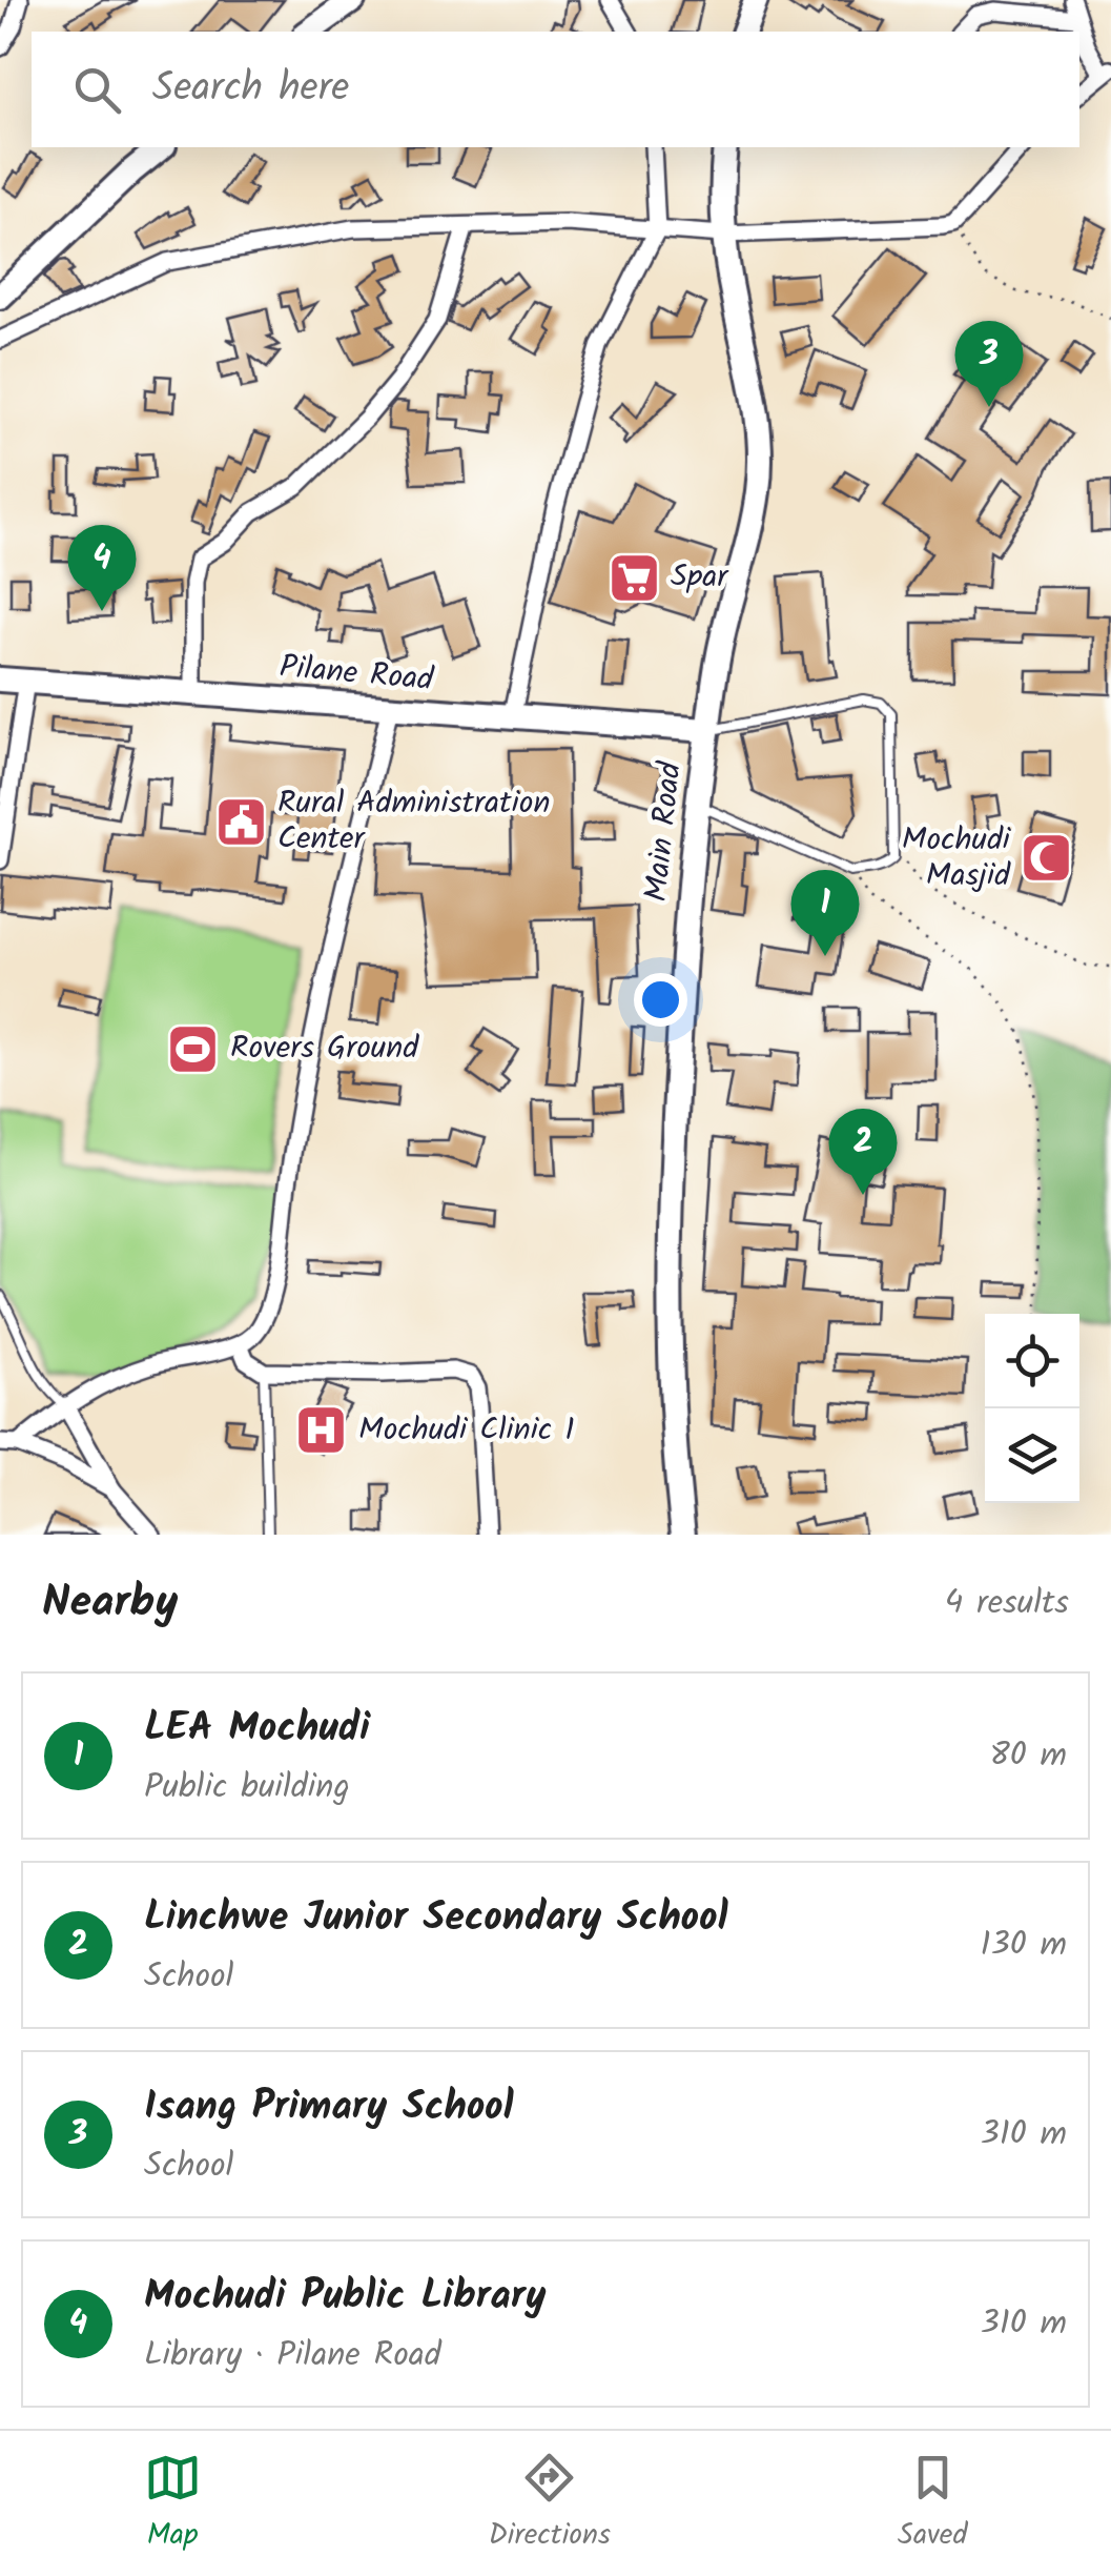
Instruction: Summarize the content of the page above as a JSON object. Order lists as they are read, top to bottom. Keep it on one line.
{"streets":{"main road":["Pilane Road","Main Road"]},"crossings":[["Pilane Road","Main Road"]],"places":{"supermarket":["Spar"],"public building":["Rural Administration Center"],"mosque":["Mochudi Masjid"],"sports":["Rovers Ground"],"hospital":["Mochudi Clinic 1"]},"page":{"search":"Search here","pins":["3","4","1","2"],"heading":["Nearby","4 results"],"list":[{"mark":"1","name":"LEA Mochudi","note":"Public building","value":"80 m"},{"mark":"2","name":"Linchwe Junior Secondary School","note":"School","value":"130 m"},{"mark":"3","name":"Isang Primary School","note":"School","value":"310 m"},{"mark":"4","name":"Mochudi Public Library","note":"Library · Pilane Road","value":"310 m"}],"nav":["Map","Directions","Saved"]}}
